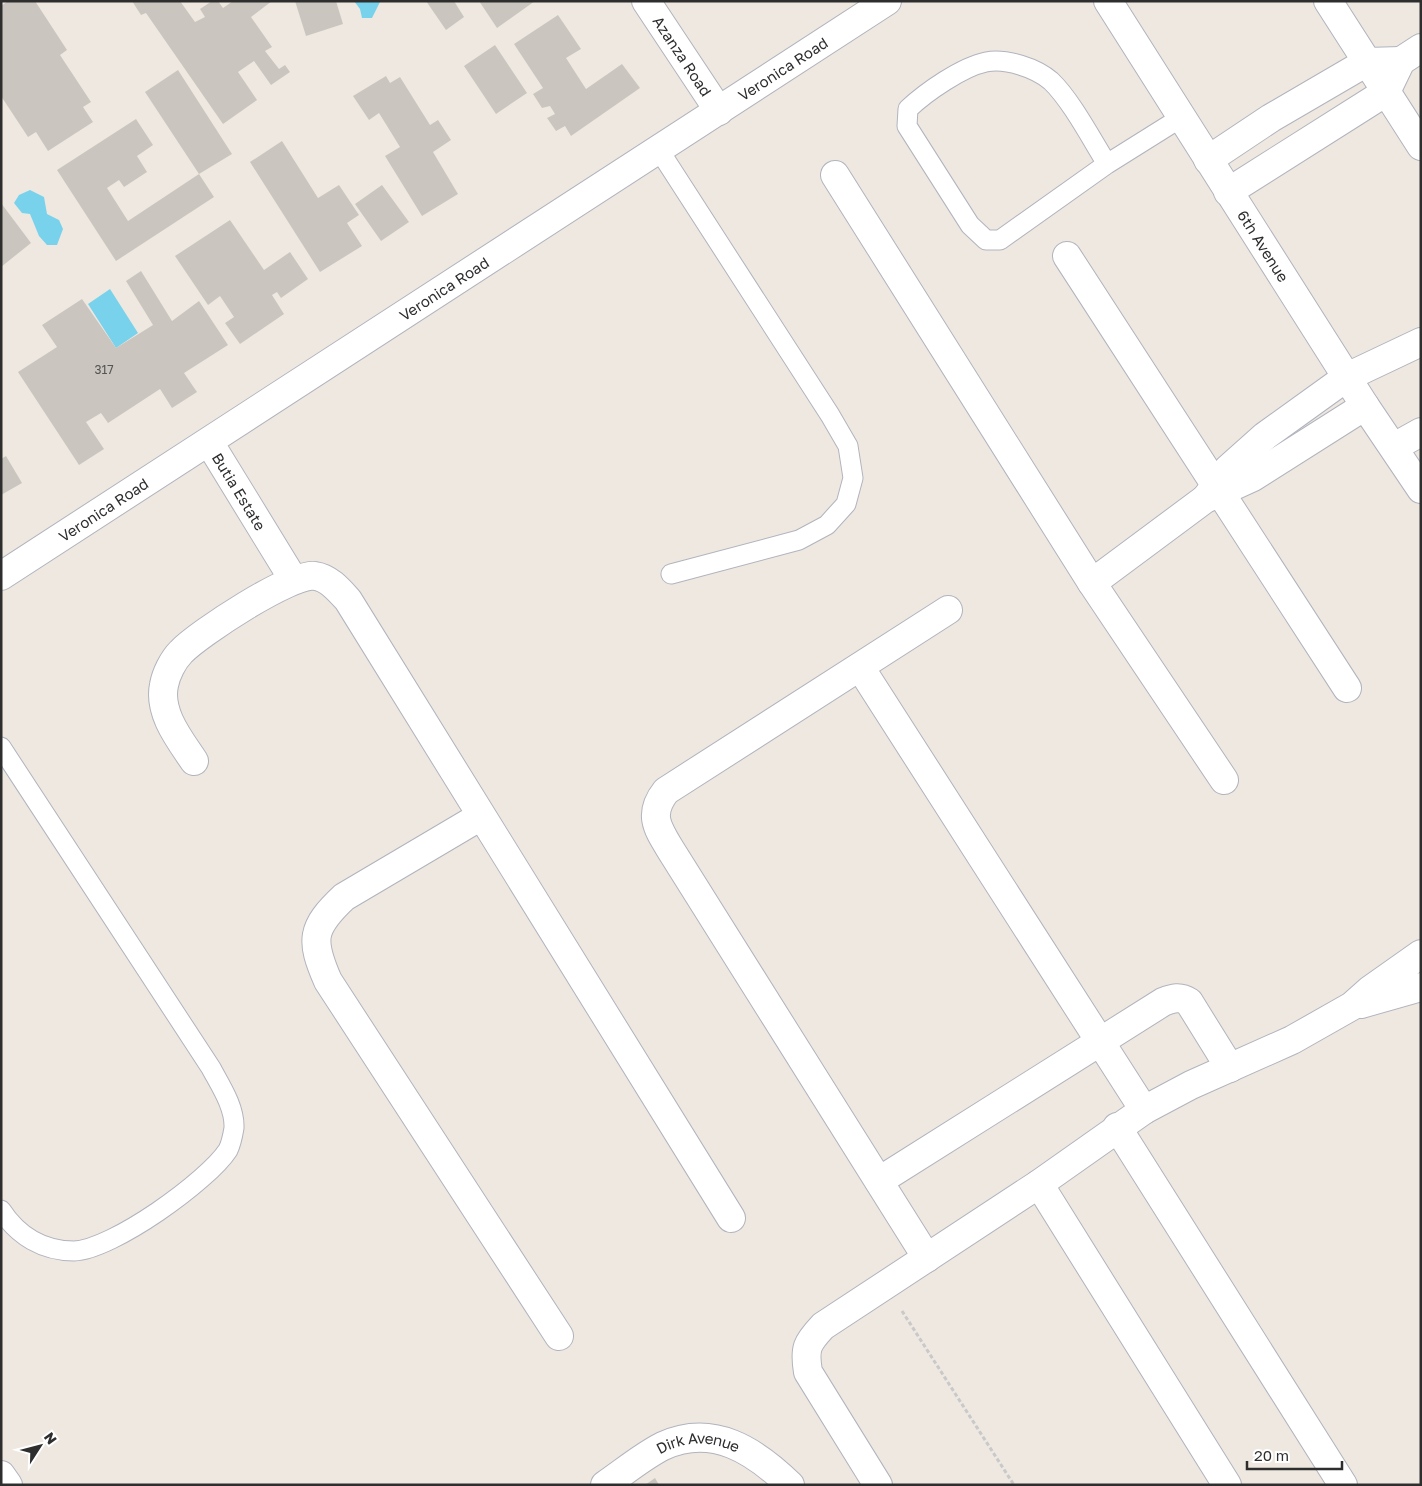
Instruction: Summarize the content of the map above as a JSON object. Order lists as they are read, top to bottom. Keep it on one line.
{"streets":{"street":["Azanza Road","Veronica Road","6th Avenue","Butia Estate","Dirk Avenue"]},"crossings":[["Azanza Road","Veronica Road"],["Veronica Road","Butia Estate"]],"house_numbers":["317"],"scale_bar":"20 m","north":"top right"}
